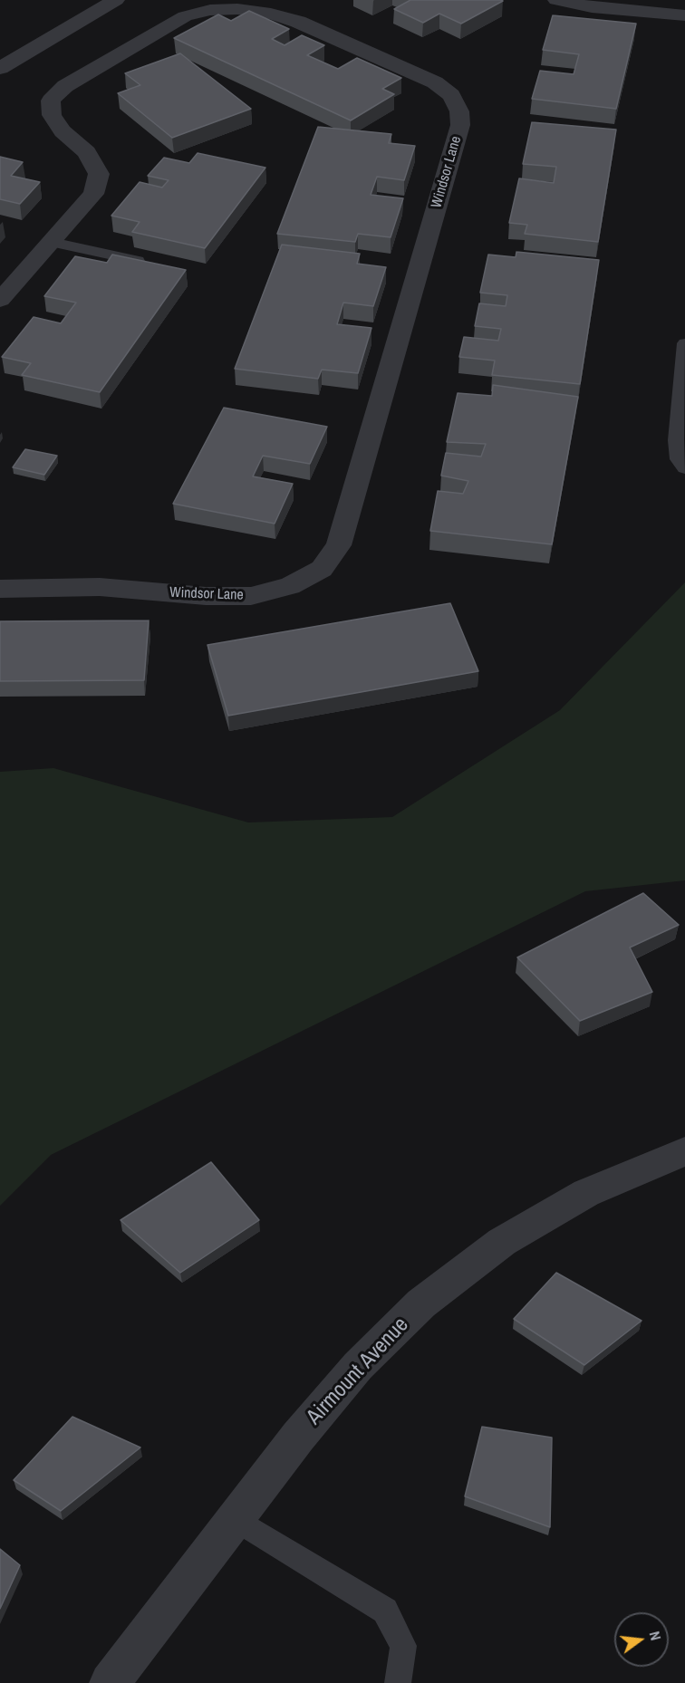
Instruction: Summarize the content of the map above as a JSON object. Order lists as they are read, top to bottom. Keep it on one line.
{"streets":{"street":["Windsor Lane","Airmount Avenue"]},"north":"right"}
